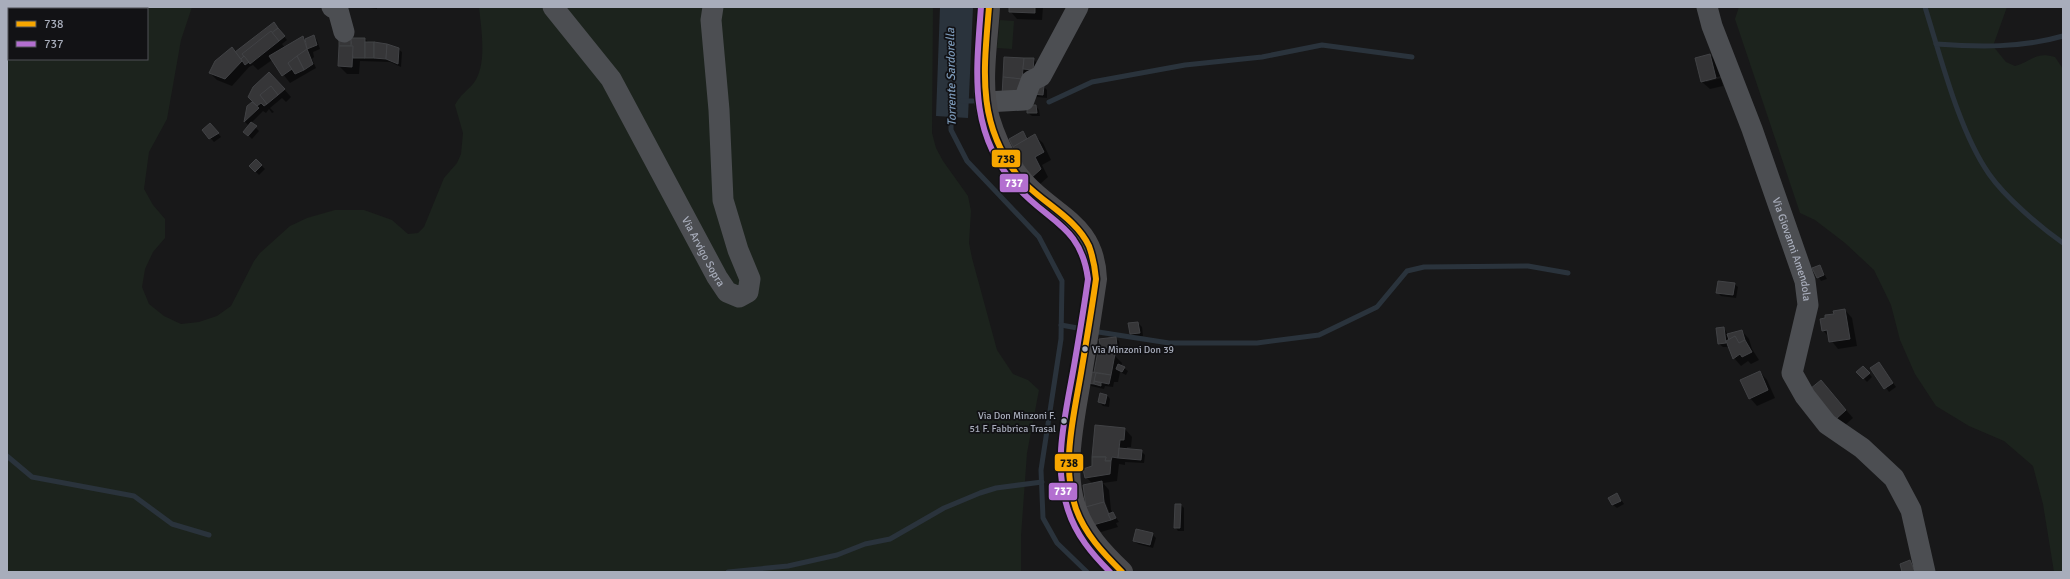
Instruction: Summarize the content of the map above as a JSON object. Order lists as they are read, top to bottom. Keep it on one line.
{"streets":{"street":["Via Giovanni Amendola","Via Arvigo Sopra"]},"water":["Torrente Sardorella"],"places":["Via Minzoni Don 39","Via Don Minzoni F. 51 F. Fabbrica Trasal"],"lines":["transit line 738","transit line 737"],"legend":["738","737"]}
